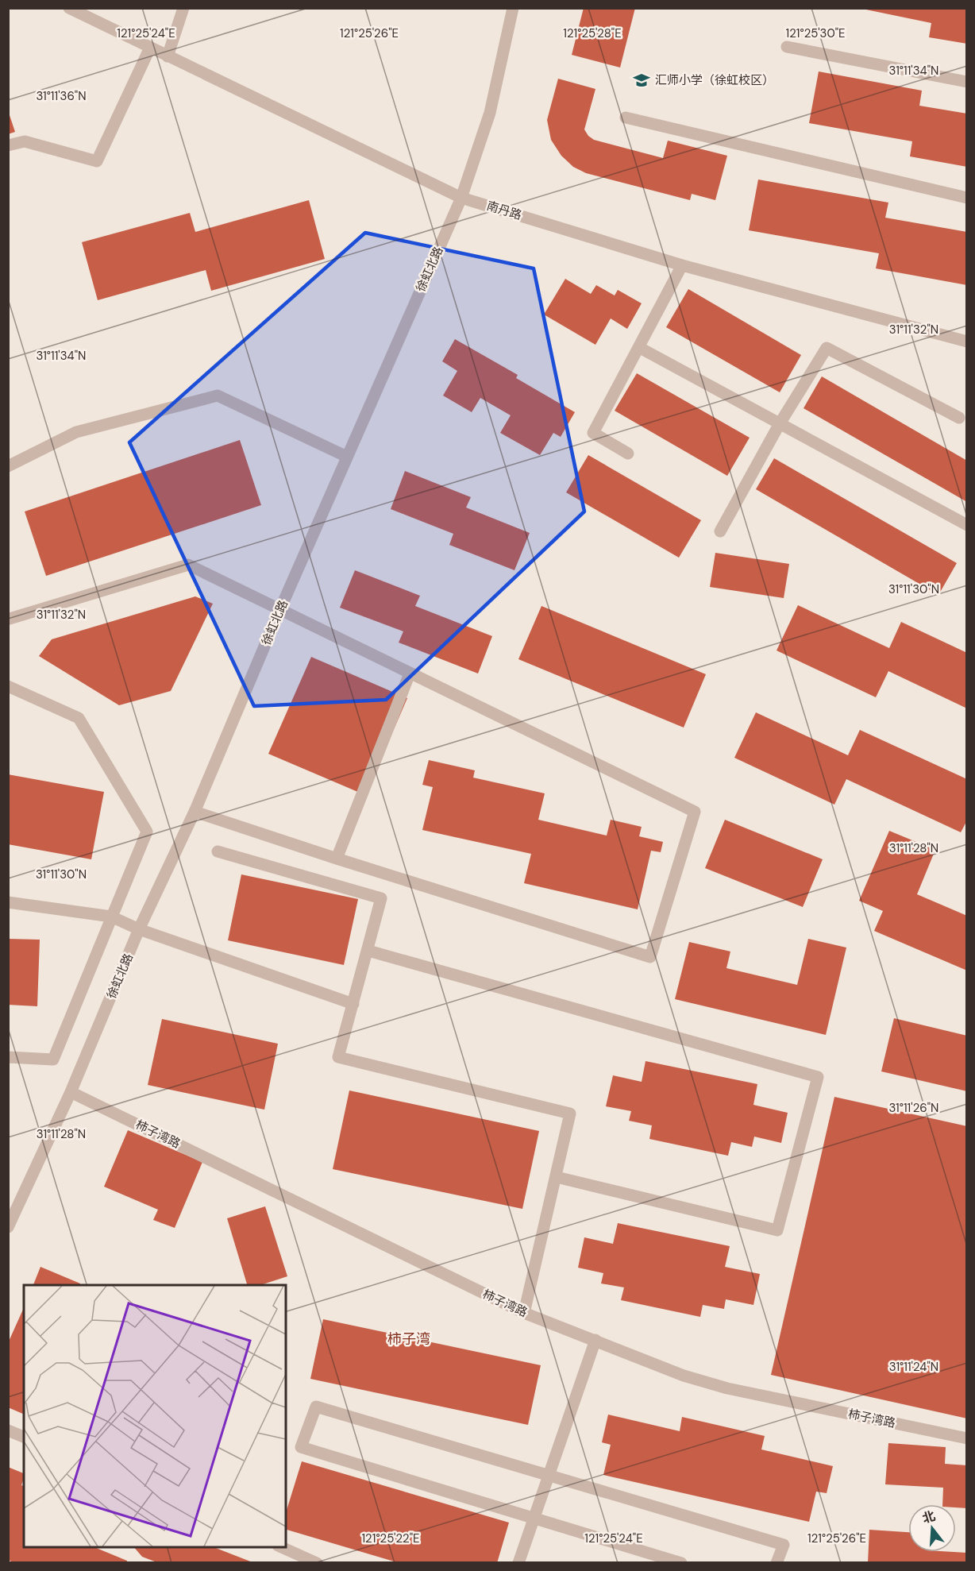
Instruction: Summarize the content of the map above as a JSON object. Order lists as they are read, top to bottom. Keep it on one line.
{"streets":{"street":["南丹路","徐虹北路","柿子湾路"]},"crossings":[["南丹路","徐虹北路"],["徐虹北路","柿子湾路"]],"districts":["柿子湾"],"places":{"school or university":["汇师小学（徐虹校区）"]},"north":"top","coordinates":["121°25'24\"E","121°25'26\"E","121°25'28\"E","121°25'30\"E","31°11'34\"N","31°11'36\"N","31°11'32\"N","31°11'30\"N","31°11'28\"N","31°11'26\"N","31°11'24\"N","121°25'22\"E"]}
